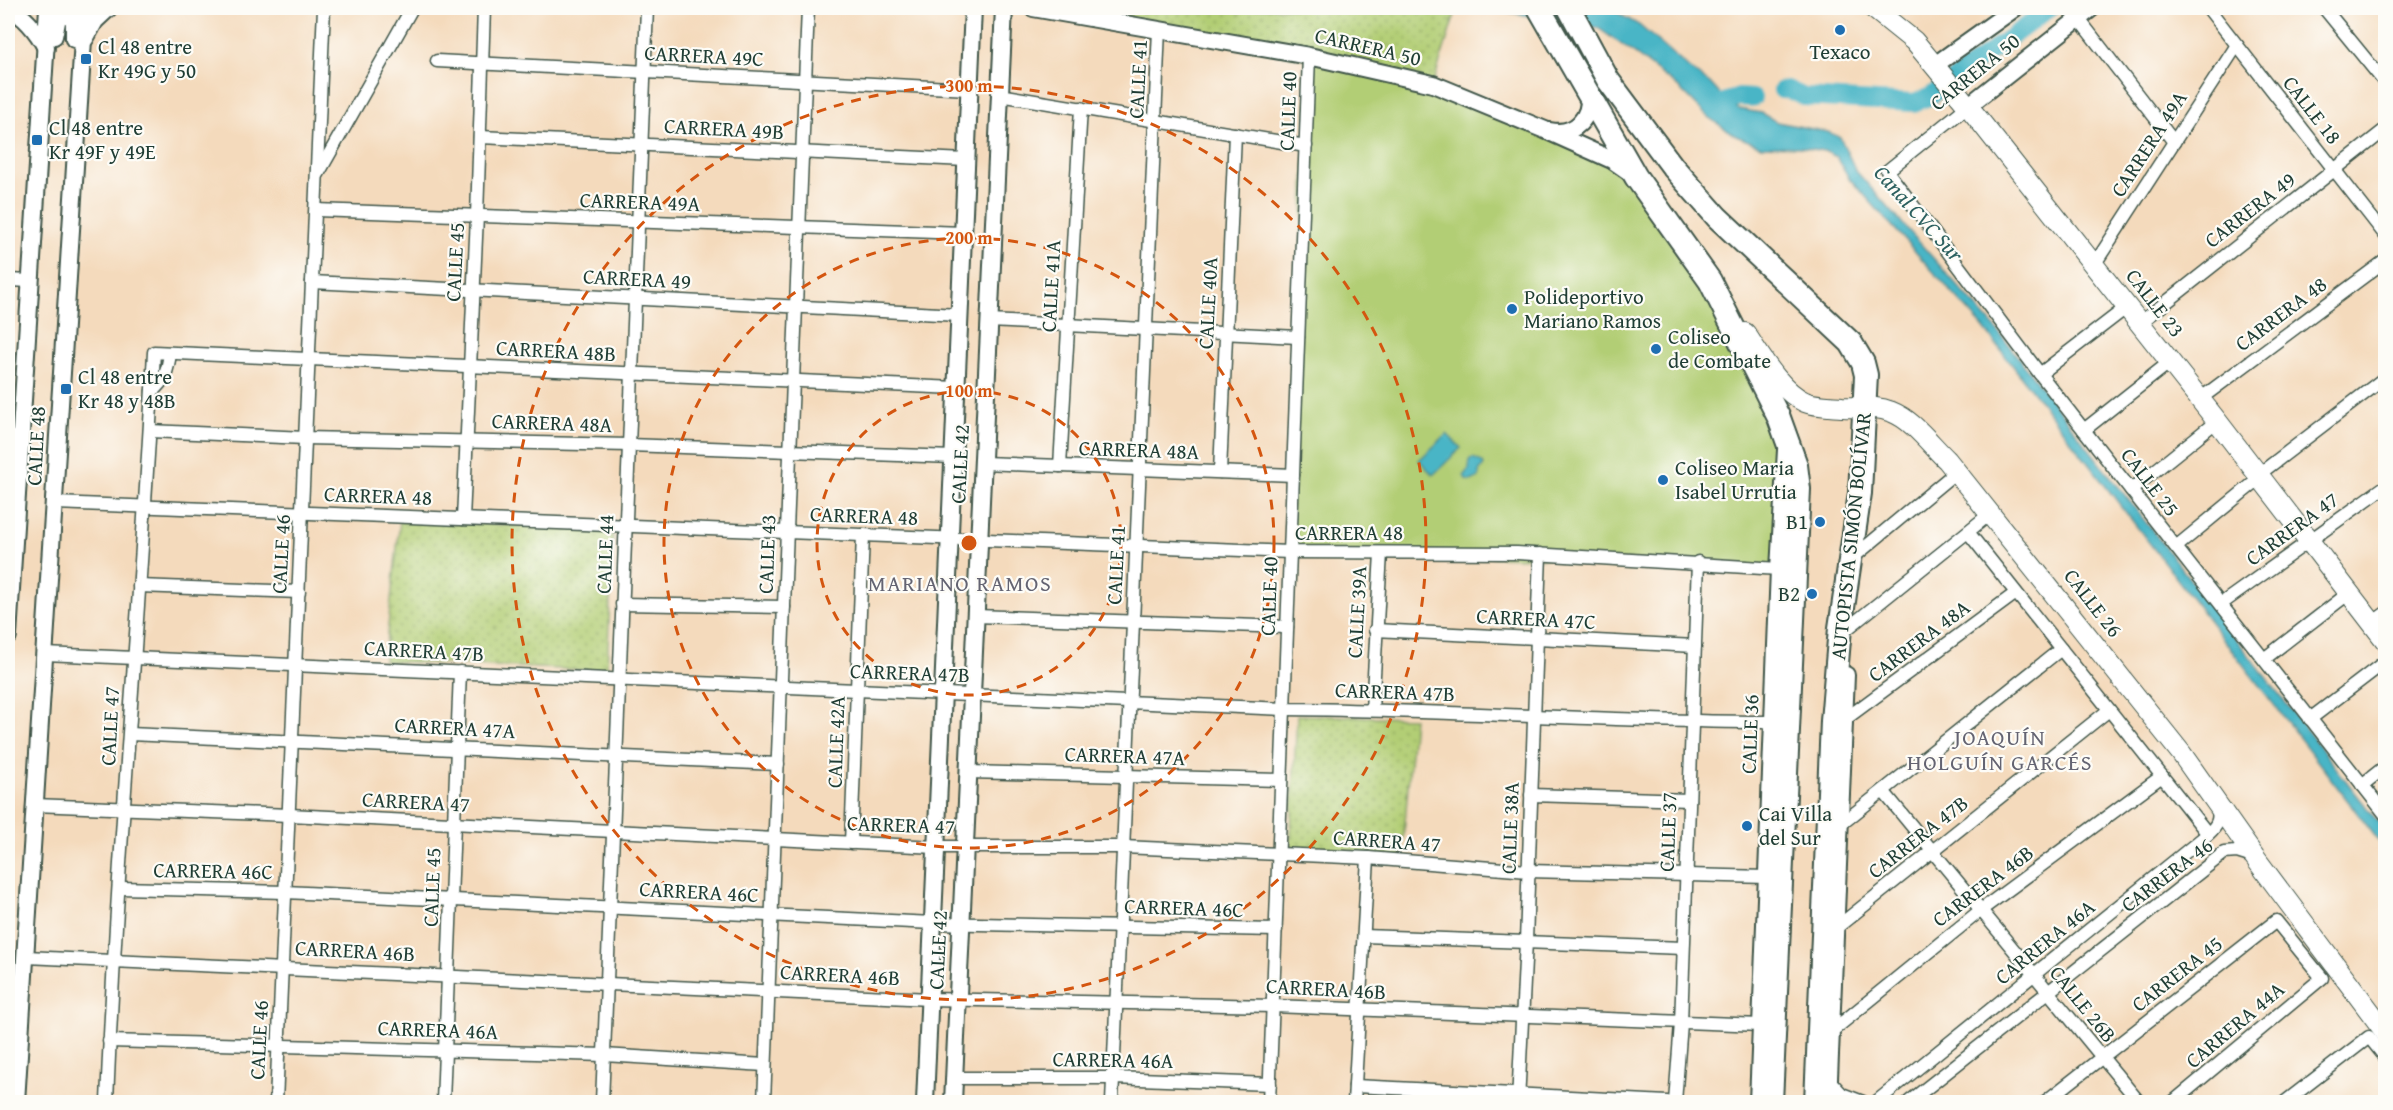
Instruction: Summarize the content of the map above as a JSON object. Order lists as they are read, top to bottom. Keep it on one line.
{"streets":{"highway":["AUTOPISTA SIMÓN BOLÍVAR"],"main road":["CALLE 23","CALLE 26"],"street":["CARRERA 50","CARRERA 49C","CALLE 41","CALLE 18","CALLE 40","CARRERA 49B","CARRERA 49A","CARRERA 49","CALLE 45","CALLE 41A","CALLE 40A","CARRERA 48","CARRERA 48B","CARRERA 48A","CALLE 48","CALLE 42","CALLE 25","CARRERA 47","CALLE 46","CALLE 44","CALLE 43","CALLE 39A","CARRERA 47C","CARRERA 47B","CALLE 47","CARRERA 47A","CALLE 36","CALLE 42A","CALLE 38A","CALLE 37","CARRERA 46C","CARRERA 46","CARRERA 46B","CARRERA 46A","CARRERA 45","CALLE 26B","CARRERA 44A"]},"crossings":[["CARRERA 50","CALLE 41"],["CARRERA 50","CALLE 40"],["CARRERA 50","CALLE 23"],["CARRERA 50","CALLE 25"],["CARRERA 49C","CALLE 45"],["CARRERA 49C","CALLE 42"],["CARRERA 49C","CALLE 44"],["CARRERA 49C","CALLE 43"],["CALLE 41","CARRERA 48"],["CALLE 41","CARRERA 48A"],["CALLE 41","CARRERA 47"],["CALLE 41","CARRERA 47B"],["CALLE 41","CARRERA 47A"],["CALLE 41","CARRERA 46C"],["CALLE 41","CARRERA 46B"],["CALLE 41","CARRERA 46A"],["CALLE 18","CARRERA 49A"],["CALLE 18","CARRERA 49"],["CALLE 40","CARRERA 48"],["CALLE 40","CARRERA 48A"],["CALLE 40","CARRERA 47"],["CALLE 40","CARRERA 47B"],["CALLE 40","CARRERA 47A"],["CALLE 40","CARRERA 46C"],["CALLE 40","CARRERA 46B"],["CALLE 40","CARRERA 46A"],["CARRERA 49B","CALLE 45"],["CARRERA 49B","CALLE 42"],["CARRERA 49B","CALLE 44"],["CARRERA 49B","CALLE 43"],["CARRERA 49A","CALLE 45"],["CARRERA 49A","CALLE 23"],["CARRERA 49A","CALLE 42"],["CARRERA 49A","CALLE 46"],["CARRERA 49A","CALLE 44"],["CARRERA 49A","CALLE 43"],["CARRERA 49","CALLE 45"],["CARRERA 49","CALLE 23"],["CARRERA 49","CALLE 42"],["CARRERA 49","CALLE 46"],["CARRERA 49","CALLE 44"],["CARRERA 49","CALLE 43"],["CALLE 45","CARRERA 48"],["CALLE 45","CARRERA 48B"],["CALLE 45","CARRERA 48A"],["CALLE 45","CARRERA 47"],["CALLE 45","CARRERA 47B"],["CALLE 45","CARRERA 47A"],["CALLE 45","CARRERA 46C"],["CALLE 45","CARRERA 46B"],["CALLE 45","CARRERA 46A"],["CALLE 41A","CARRERA 48A"],["CALLE 40A","CARRERA 48A"],["CALLE 23","CARRERA 48"],["CALLE 23","CARRERA 47"],["CARRERA 48","CALLE 48"],["CARRERA 48","CALLE 42"],["CARRERA 48","CALLE 46"],["CARRERA 48","CALLE 44"],["CARRERA 48","CALLE 43"],["CARRERA 48","CALLE 39A"],["CARRERA 48","CALLE 47"],["CARRERA 48","CALLE 36"],["CARRERA 48","CALLE 42A"],["CARRERA 48","CALLE 38A"],["CARRERA 48","CALLE 37"],["CARRERA 48B","CALLE 42"],["CARRERA 48B","CALLE 46"],["CARRERA 48B","CALLE 44"],["CARRERA 48B","CALLE 43"],["CARRERA 48B","CALLE 47"],["CARRERA 48A","CALLE 42"],["CARRERA 48A","CALLE 46"],["CARRERA 48A","CALLE 44"],["CARRERA 48A","CALLE 43"],["CARRERA 48A","CALLE 47"],["CALLE 48","CARRERA 47"],["CALLE 48","CARRERA 47B"],["CALLE 48","CARRERA 46B"],["CALLE 42","CARRERA 47"],["CALLE 42","CARRERA 47B"],["CALLE 42","CARRERA 47A"],["CALLE 42","CARRERA 46C"],["CALLE 42","CARRERA 46B"],["CALLE 42","CARRERA 46A"],["CALLE 25","CARRERA 47"],["CARRERA 47","CALLE 46"],["CARRERA 47","CALLE 44"],["CARRERA 47","CALLE 43"],["CARRERA 47","CALLE 47"],["CARRERA 47","CALLE 36"],["CARRERA 47","CALLE 42A"],["CARRERA 47","CALLE 38A"],["CARRERA 47","CALLE 37"],["AUTOPISTA SIMÓN BOLÍVAR","CALLE 26"],["CALLE 46","CARRERA 47B"],["CALLE 46","CARRERA 47A"],["CALLE 46","CARRERA 46C"],["CALLE 46","CARRERA 46B"],["CALLE 46","CARRERA 46A"],["CALLE 44","CARRERA 47B"],["CALLE 44","CARRERA 47A"],["CALLE 44","CARRERA 46C"],["CALLE 44","CARRERA 46B"],["CALLE 44","CARRERA 46A"],["CALLE 43","CARRERA 47B"],["CALLE 43","CARRERA 47A"],["CALLE 43","CARRERA 46C"],["CALLE 43","CARRERA 46B"],["CALLE 43","CARRERA 46A"],["CALLE 26","CARRERA 46"],["CALLE 39A","CARRERA 47C"],["CALLE 39A","CARRERA 47B"],["CARRERA 47C","CALLE 38A"],["CARRERA 47C","CALLE 37"],["CARRERA 47B","CALLE 47"],["CARRERA 47B","CALLE 36"],["CARRERA 47B","CALLE 42A"],["CARRERA 47B","CALLE 38A"],["CARRERA 47B","CALLE 37"],["CARRERA 47B","CALLE 26B"],["CALLE 47","CARRERA 47A"],["CALLE 47","CARRERA 46C"],["CALLE 47","CARRERA 46B"],["CALLE 47","CARRERA 46A"],["CALLE 36","CARRERA 46B"],["CALLE 38A","CARRERA 46B"],["CALLE 37","CARRERA 46B"],["CARRERA 46","CALLE 26B"],["CARRERA 46B","CALLE 26B"],["CARRERA 46A","CALLE 26B"],["CARRERA 45","CALLE 26B"],["CARRERA 45","CARRERA 44A"]],"districts":["MARIANO RAMOS","JOAQUÍN HOLGUÍN GARCÉS"],"water":["Canal CVC Sur"],"places":{"other":["Texaco","Polideportivo Mariano Ramos","Coliseo de Combate","Coliseo Maria Isabel Urrutia","B1","B2","Cai Villa del Sur"],"transit":["Cl 48 entre Kr 49G y 50","Cl 48 entre Kr 49F y 49E","Cl 48 entre Kr 48 y 48B"]},"rings":["300 m","200 m","100 m"]}
